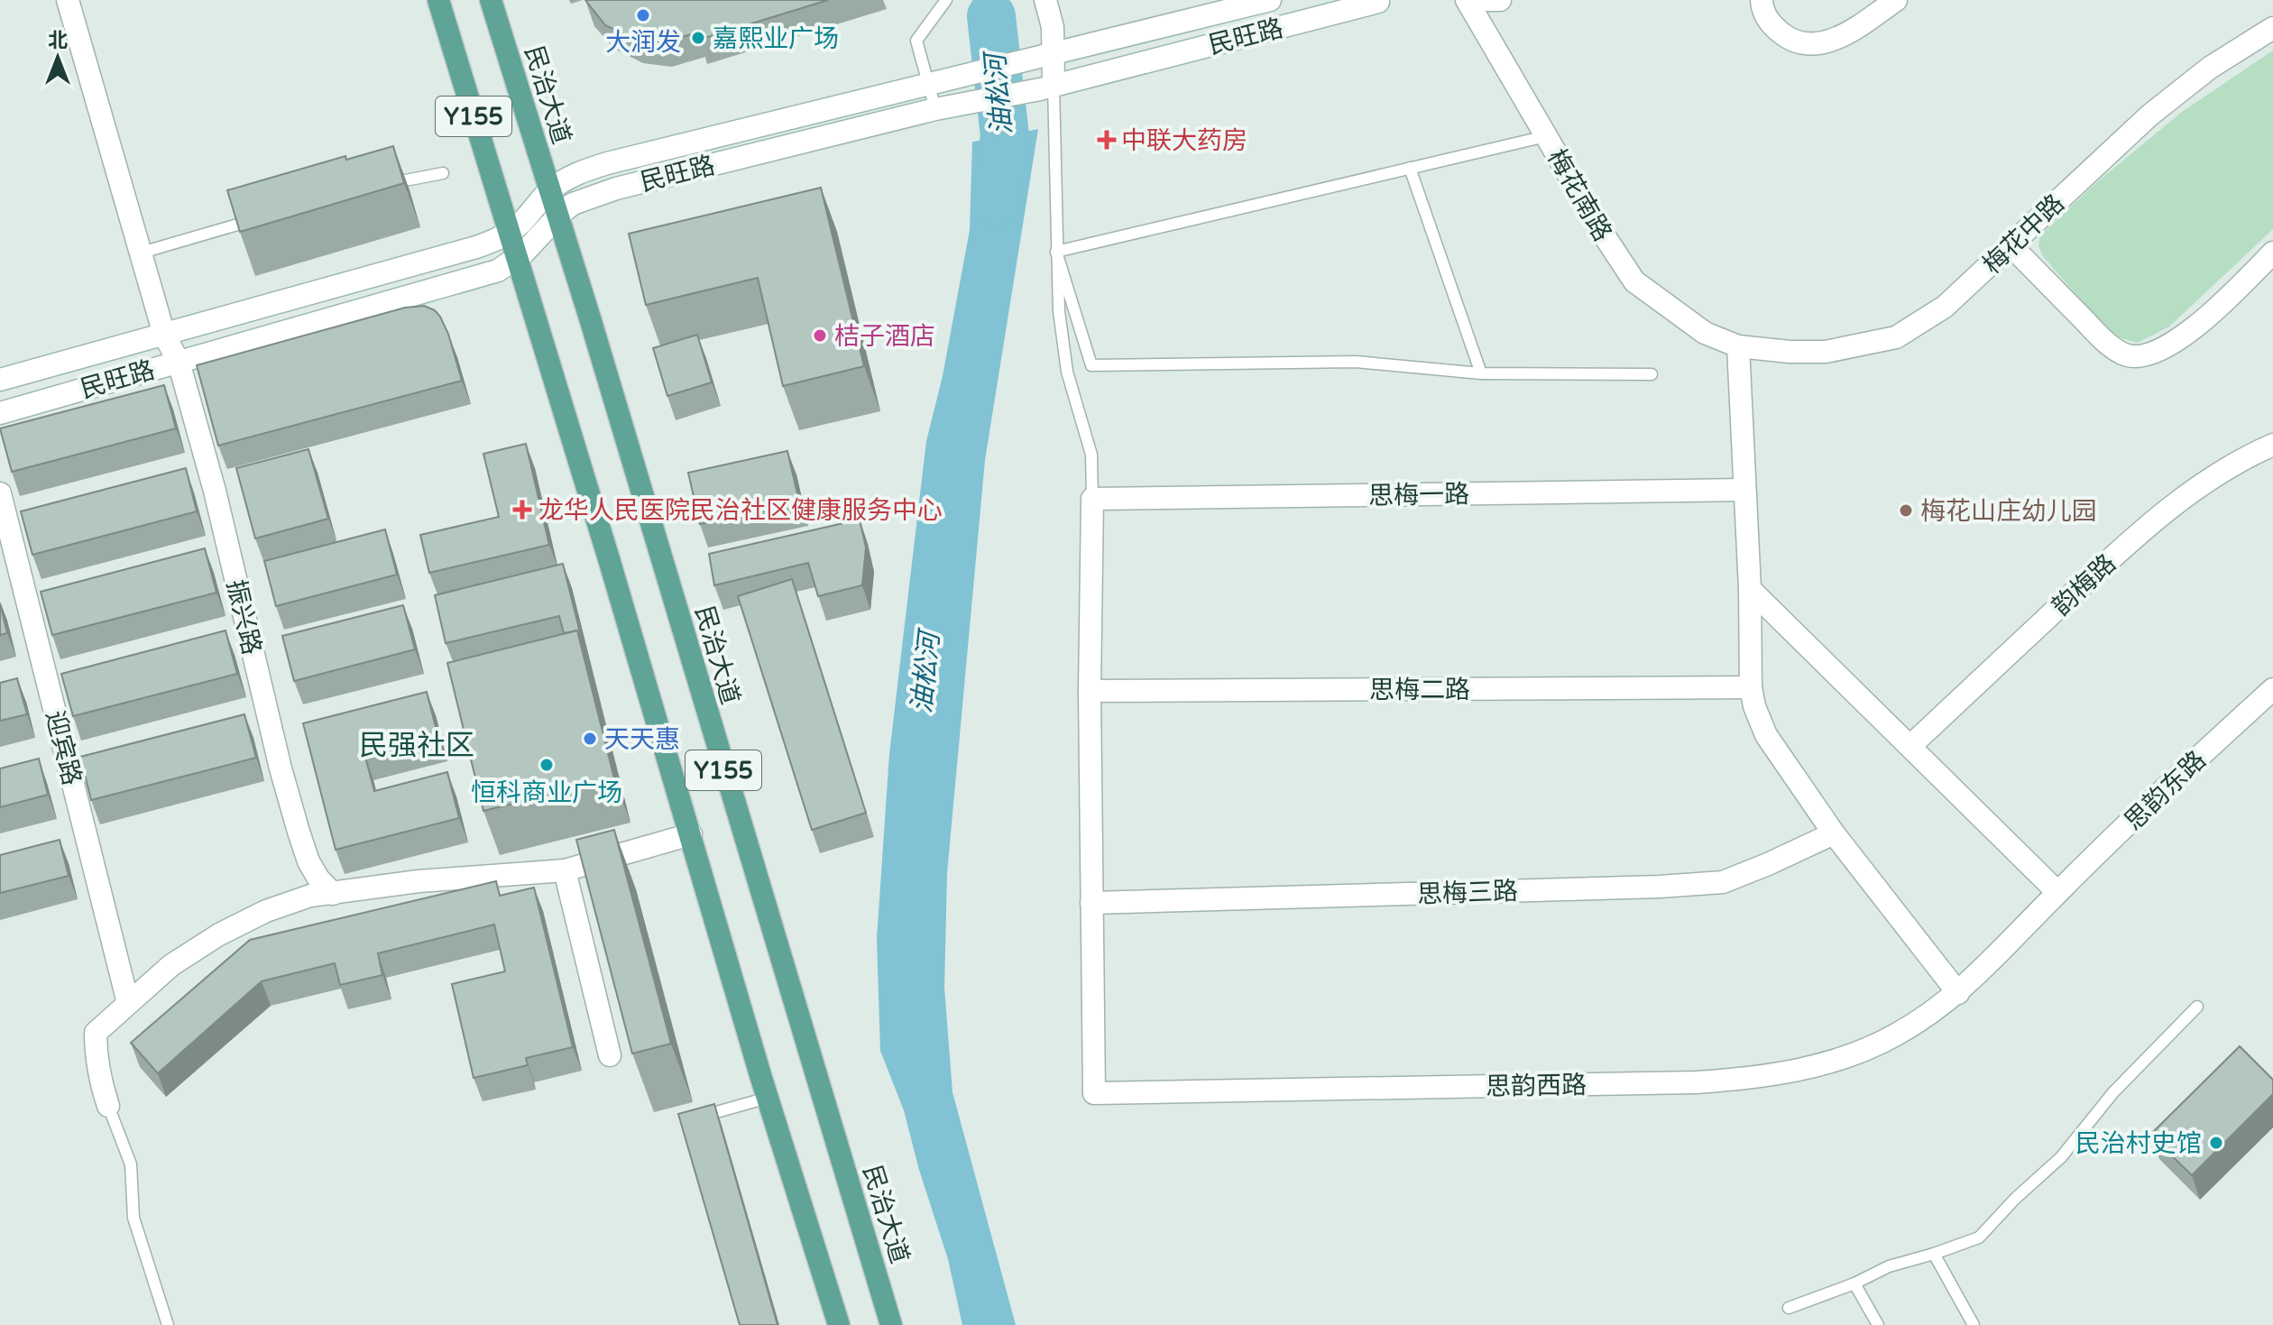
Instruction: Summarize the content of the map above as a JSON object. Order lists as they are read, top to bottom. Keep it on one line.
{"streets":{"main road":["民治大道","Y155"],"street":["民旺路","梅花南路","梅花中路","思梅一路","韵梅路","振兴路","思梅二路","迎宾路","思韵东路","思梅三路","思韵西路"]},"crossings":[["民旺路","民治大道"],["民旺路","Y155"],["民旺路","振兴路"],["梅花南路","梅花中路"],["思韵东路","思韵西路"],["思梅三路","思韵西路"]],"districts":["民强社区"],"water":["油松河"],"places":{"other":["大润发","嘉熙业广场","桔子酒店","梅花山庄幼儿园","天天惠","恒科商业广场","民治村史馆"],"health":["中联大药房","龙华人民医院民治社区健康服务中心"]},"north":"top"}
